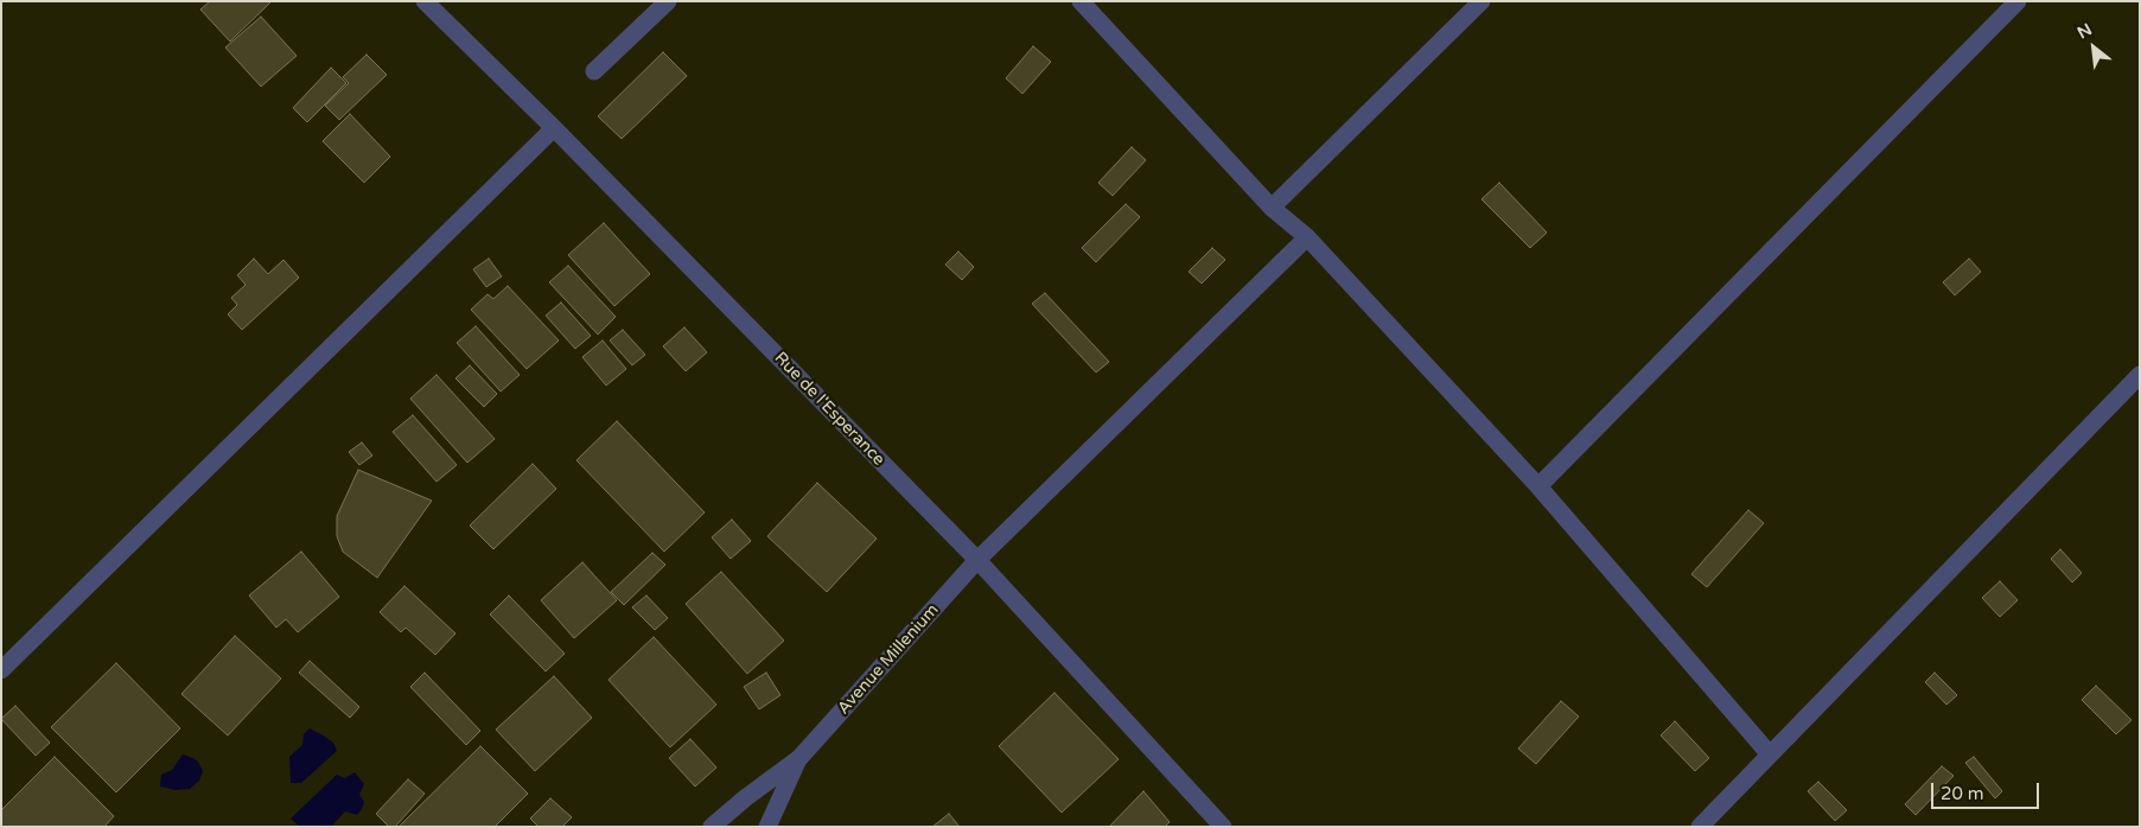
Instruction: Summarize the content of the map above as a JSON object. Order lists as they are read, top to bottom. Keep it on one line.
{"streets":{"street":["Rue de l'Esperance","Avenue Millenium"]},"crossings":[["Rue de l'Esperance","Avenue Millenium"]],"scale_bar":"20 m","north":"top left"}
